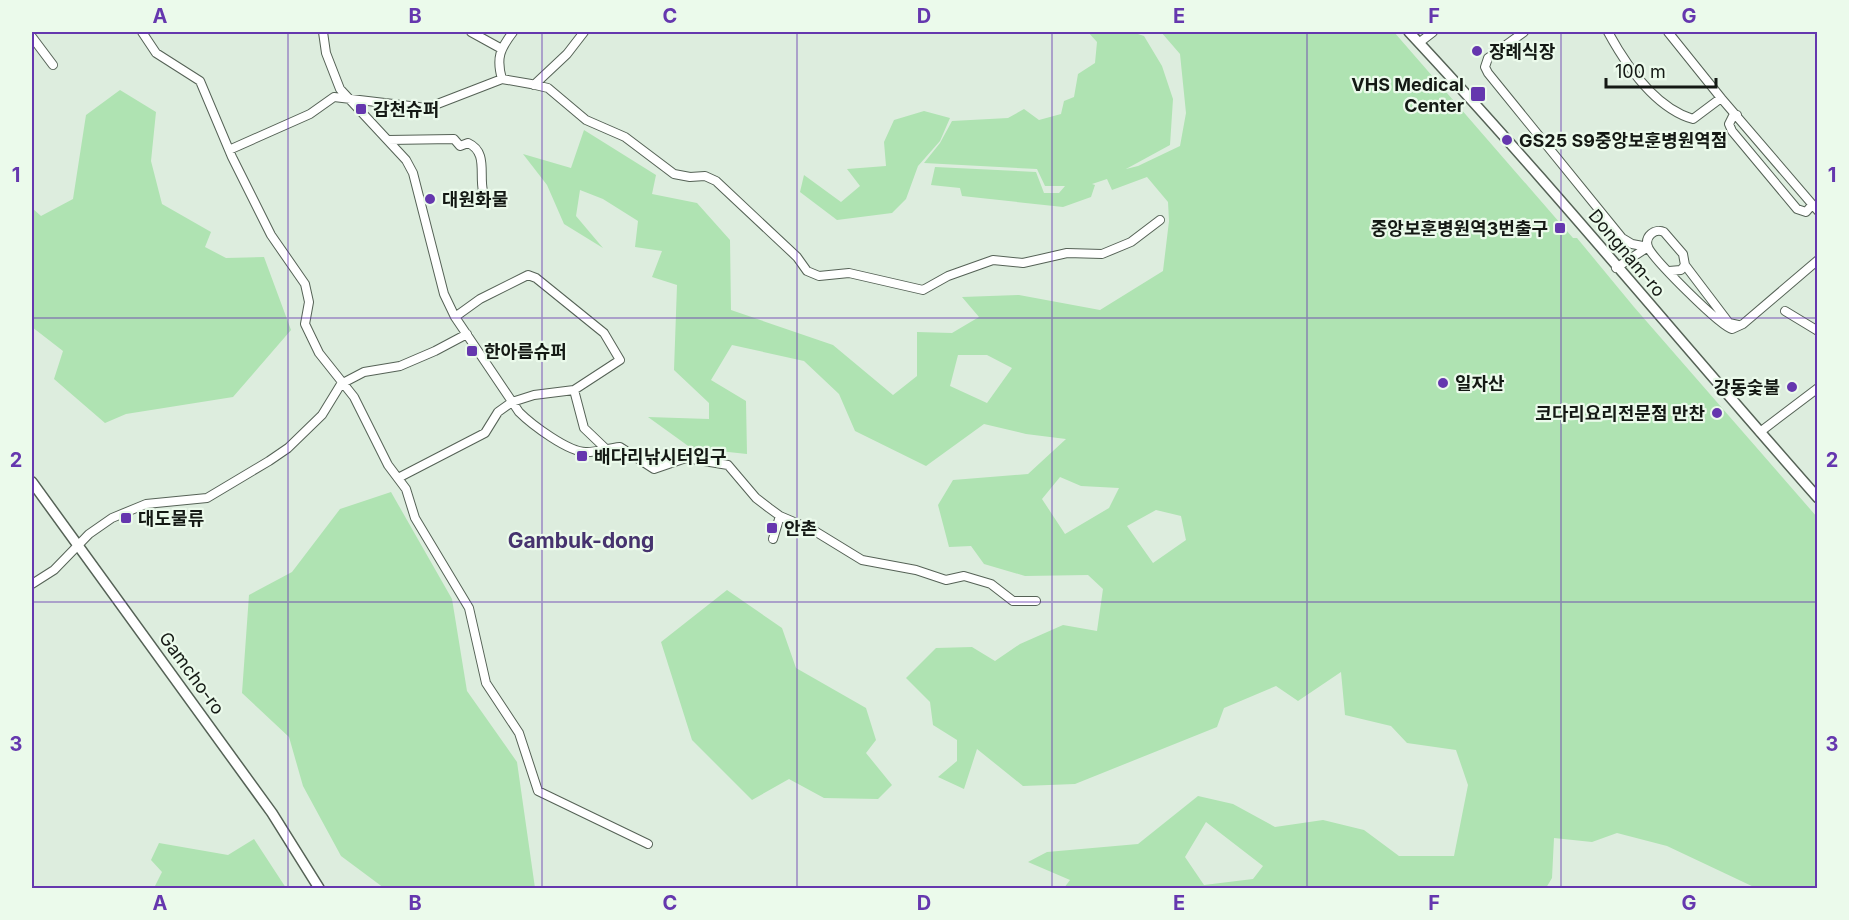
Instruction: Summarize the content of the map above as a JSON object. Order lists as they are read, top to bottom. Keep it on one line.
{"streets":{"main road":["Dongnam-ro","Gamcho-ro"]},"districts":["Gambuk-dong"],"places":{"other":["장례식장","GS25 S9중앙보훈병원역점","대원화물","일자산","강동숯불","코다리요리전문점 만찬"],"transit":["VHS Medical Center","감천슈퍼","중앙보훈병원역3번출구","한아름슈퍼","배다리낚시터입구","대도물류","안촌"]},"scale_bar":"100 m","grid":{"columns":["A","B","C","D","E","F","G"],"rows":["1","2","3"]}}
